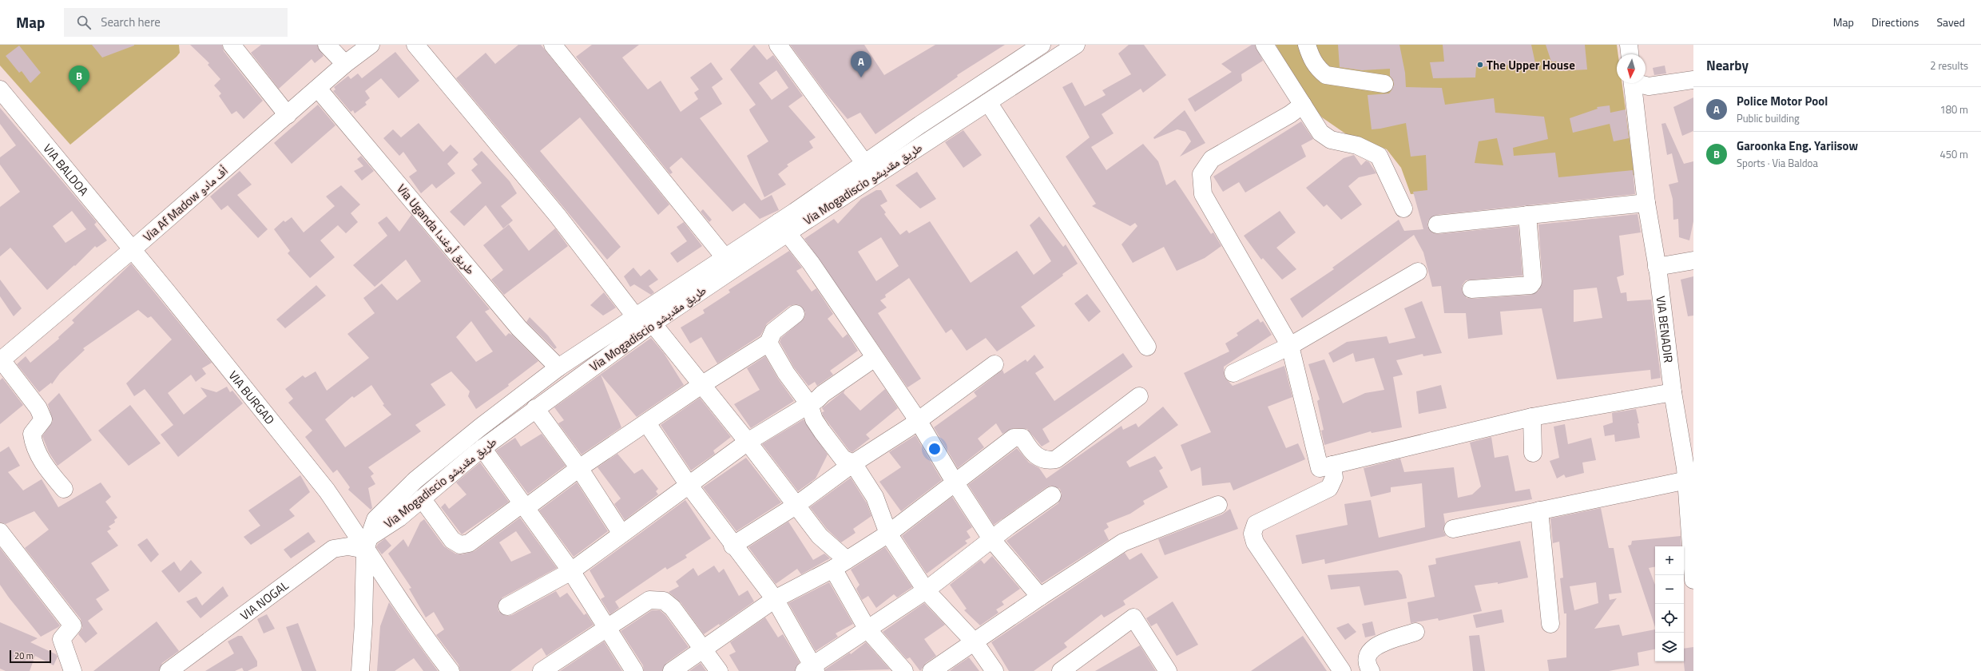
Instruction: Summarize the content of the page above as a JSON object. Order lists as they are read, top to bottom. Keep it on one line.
{"streets":{"main road":["VIA BALDOA","Via Mogadiscio طريق مقديشو","Via Af Madow أف مادو","Via Uganda طريق أوغندا","VIA BENADIR","VIA BURGAD","VIA NOGAL"]},"crossings":[["VIA BALDOA","Via Af Madow أف مادو"],["VIA BALDOA","VIA BURGAD"],["Via Mogadiscio طريق مقديشو","Via Uganda طريق أوغندا"],["Via Mogadiscio طريق مقديشو","VIA BURGAD"],["Via Mogadiscio طريق مقديشو","VIA NOGAL"],["Via Af Madow أف مادو","Via Uganda طريق أوغندا"],["Via Af Madow أف مادو","VIA BURGAD"],["VIA BURGAD","VIA NOGAL"]],"places":["The Upper House"],"scale_bar":"20 m","north":"bottom","page":{"header":"Map","search":"Search here","nav":["Map","Directions","Saved"],"heading":["Nearby","2 results"],"pins":["A","B"],"list":[{"mark":"A","name":"Police Motor Pool","note":"Public building","value":"180 m"},{"mark":"B","name":"Garoonka Eng. Yariisow","note":"Sports · Via Baldoa","value":"450 m"}],"map_buttons":["+","−"],"scale":"20 m"}}
